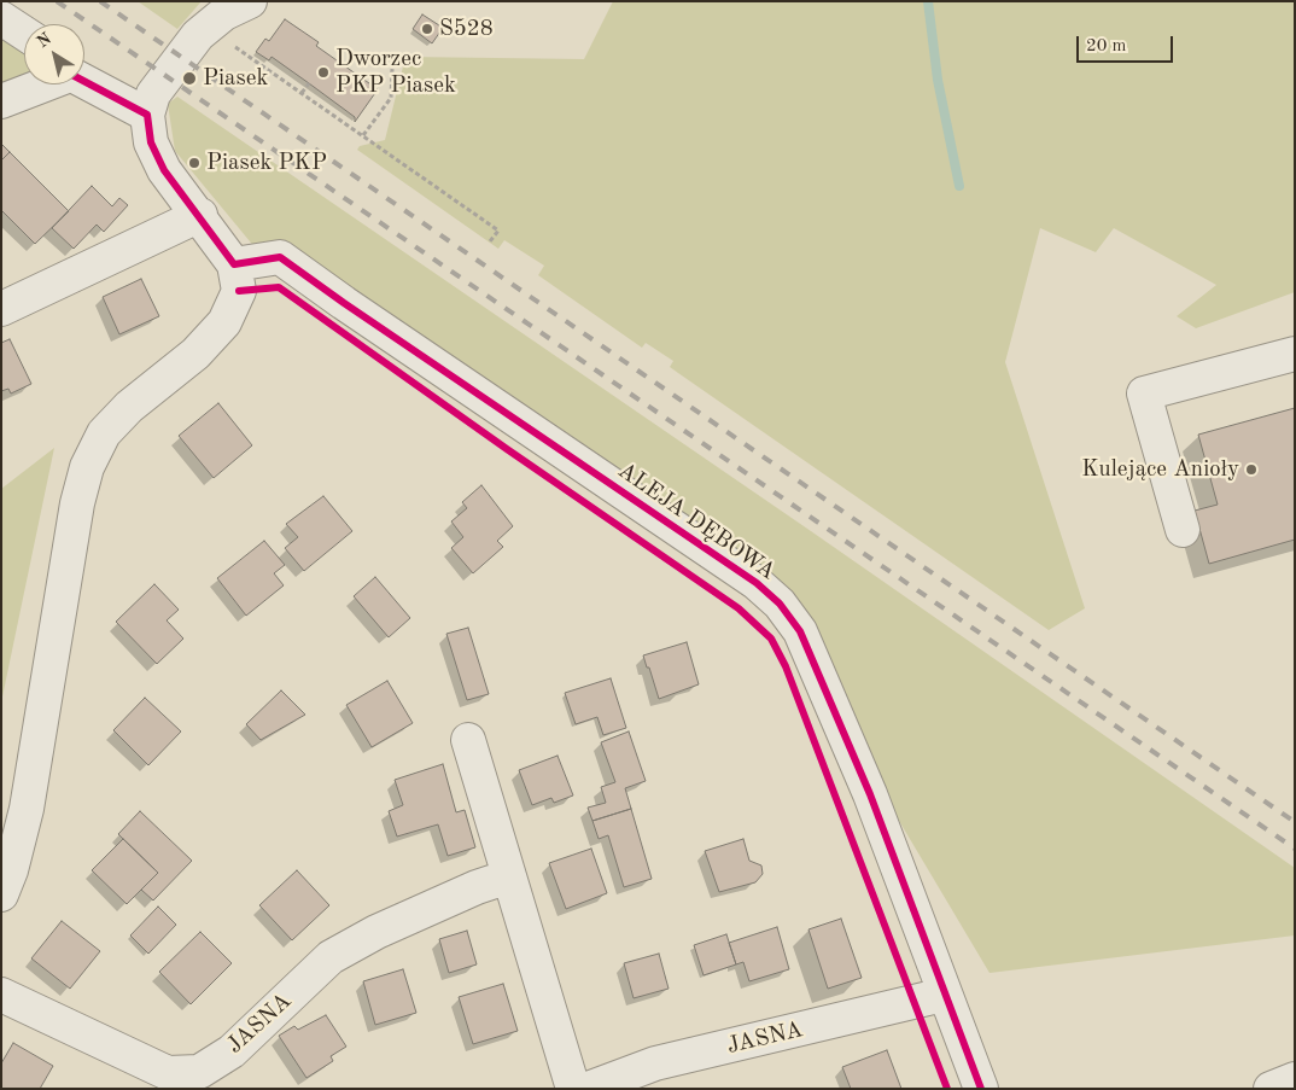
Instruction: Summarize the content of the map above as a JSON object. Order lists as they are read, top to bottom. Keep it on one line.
{"streets":{"street":["ALEJA DĘBOWA","JASNA"]},"crossings":[["ALEJA DĘBOWA","JASNA"]],"places":["S528","Dworzec PKP Piasek","Piasek","Piasek PKP","Kulejące Anioły"],"scale_bar":"20 m","north":"top left"}
